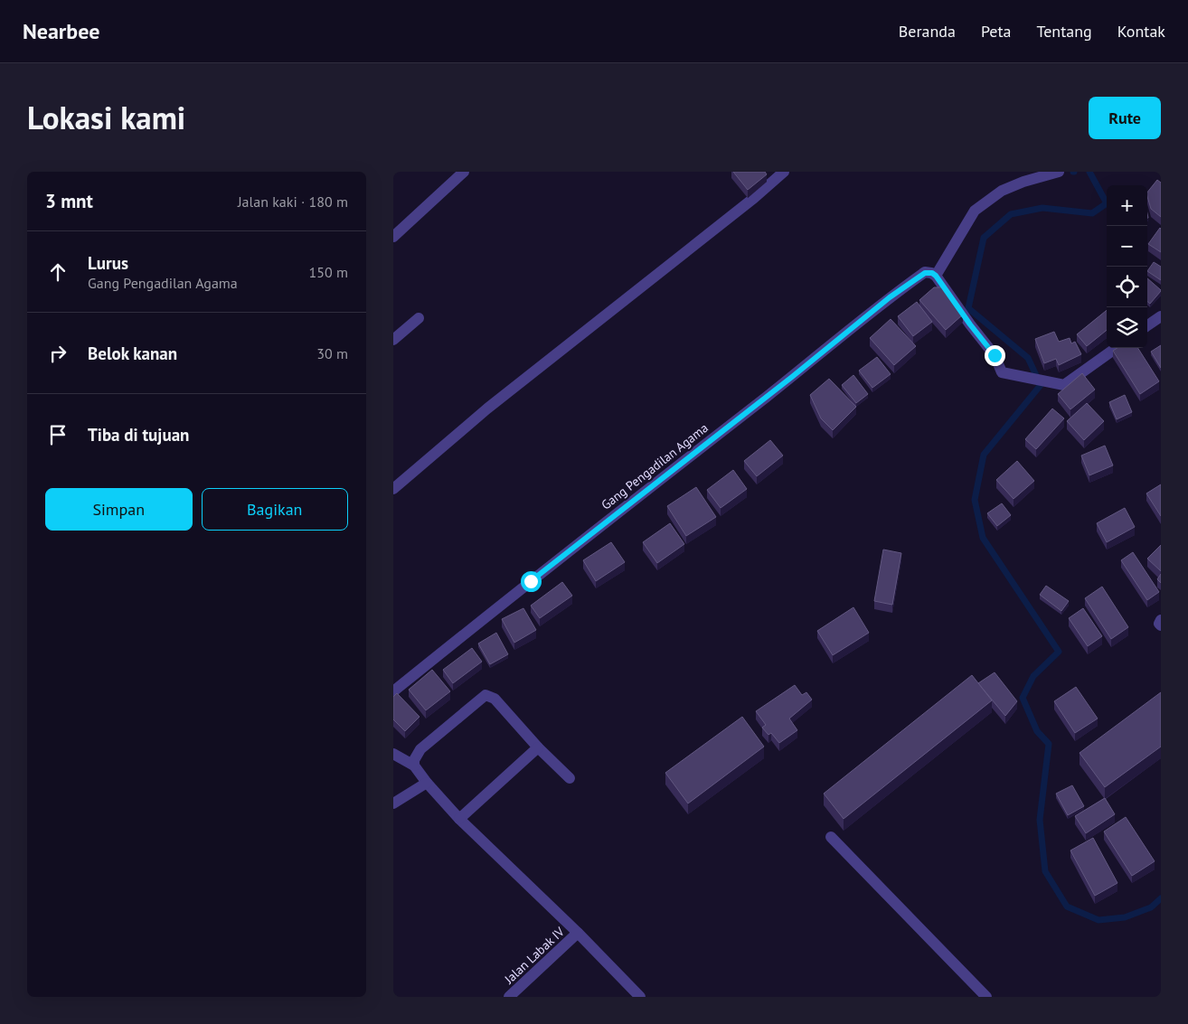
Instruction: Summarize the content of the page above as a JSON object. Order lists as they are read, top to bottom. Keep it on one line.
{"streets":{"street":["Gang Pengadilan Agama","Jalan Labak IV"]},"page":{"header":"Nearbee","nav":["Beranda","Peta","Tentang","Kontak"],"title":"Lokasi kami","buttons":["Rute",["Simpan","Bagikan"]],"heading":["3 mnt","Jalan kaki · 180 m"],"map_buttons":["+","−"],"list":[["Lurus","Gang Pengadilan Agama","150 m"],["Belok kanan","30 m"],"Tiba di tujuan"]}}
